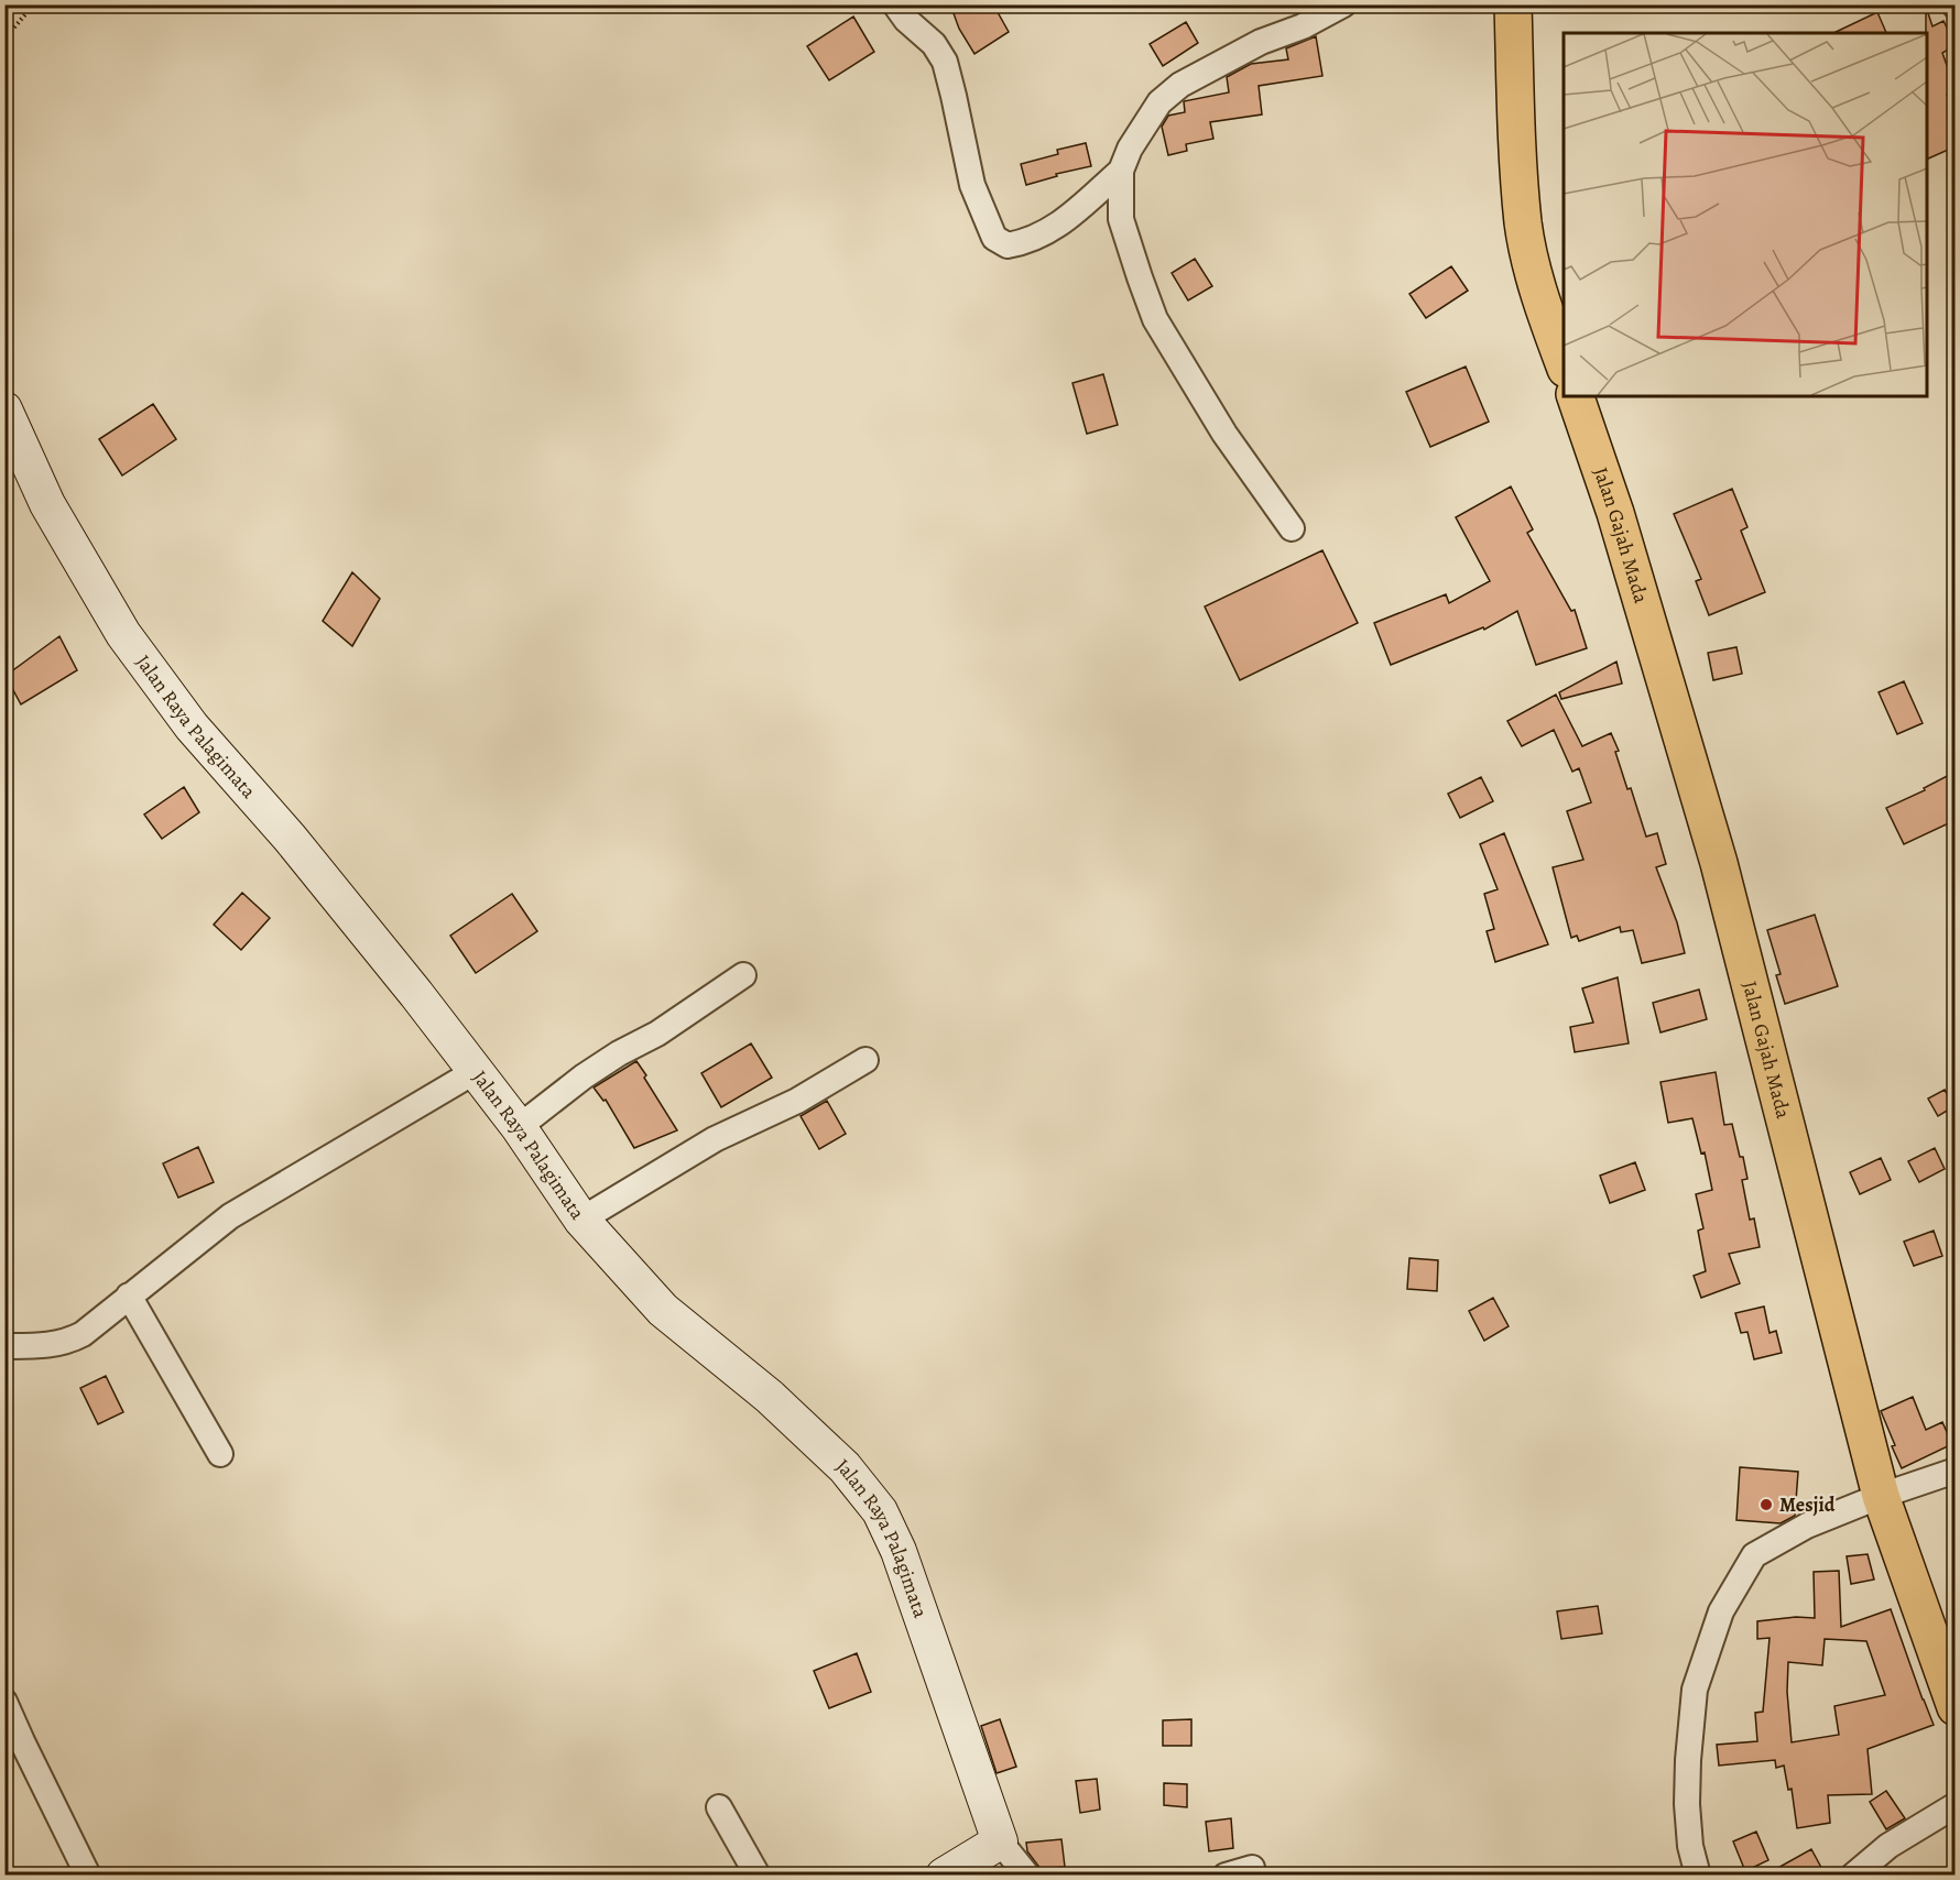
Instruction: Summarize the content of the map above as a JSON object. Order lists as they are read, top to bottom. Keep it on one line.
{"streets":{"highway":["Jalan Gajah Mada"],"street":["Jalan Raya Palagimata"]},"places":["Mesjid"]}
